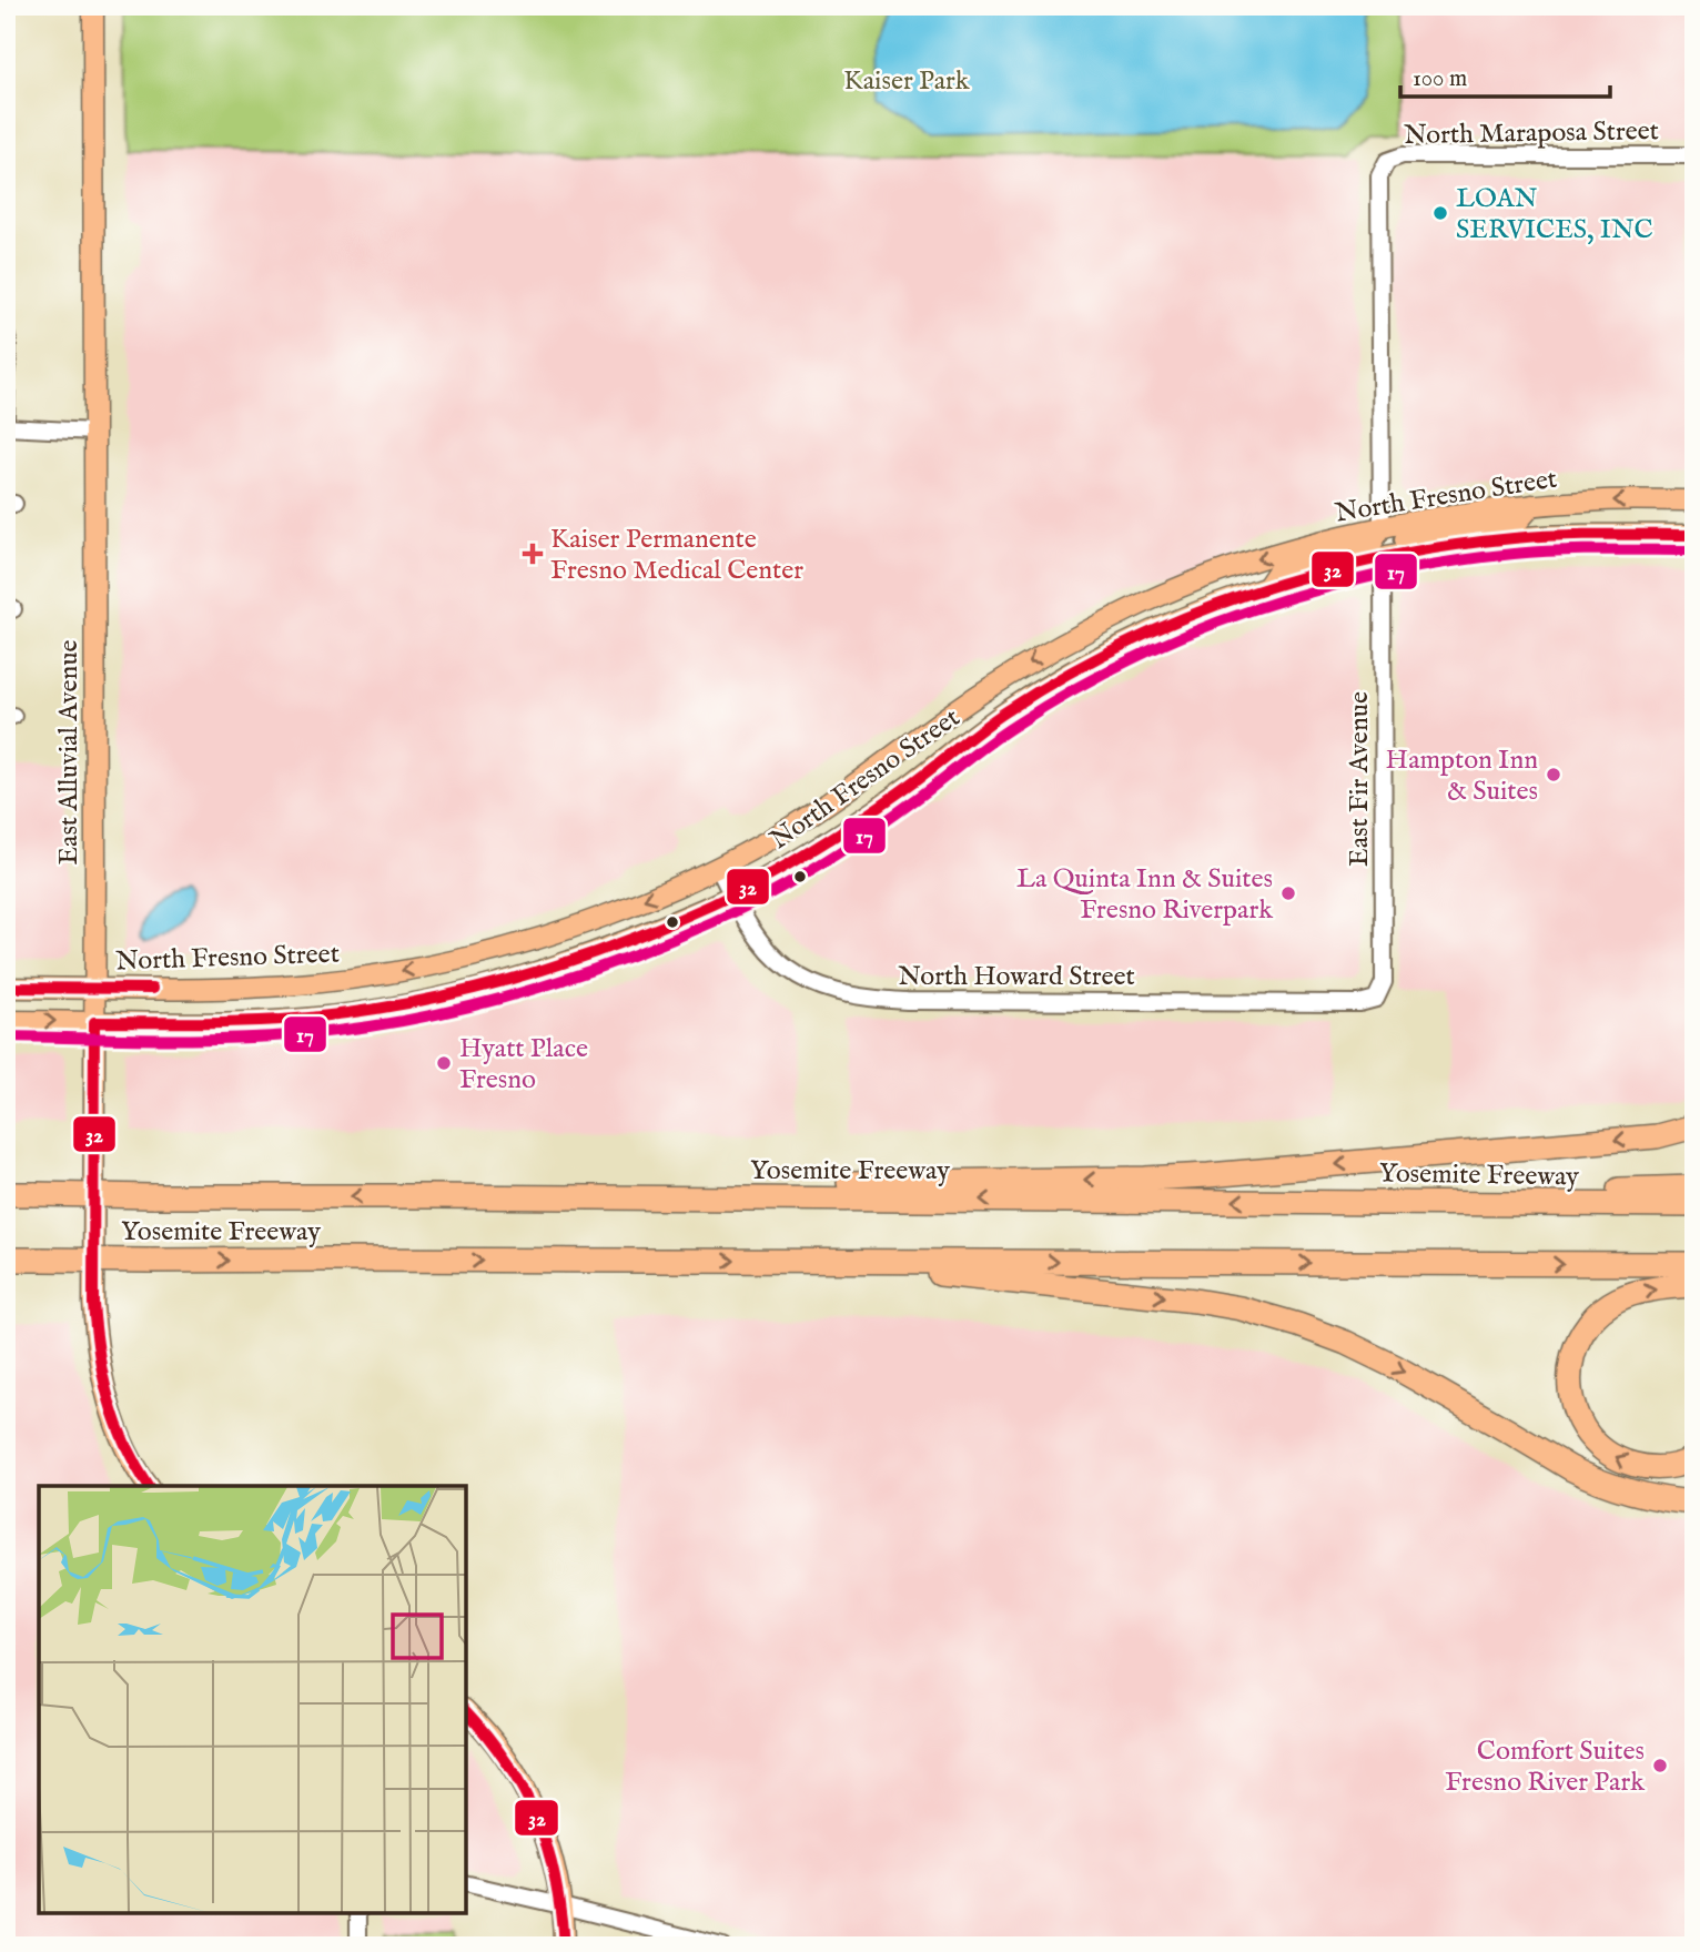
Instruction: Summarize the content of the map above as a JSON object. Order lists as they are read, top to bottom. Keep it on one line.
{"streets":{"highway":["Yosemite Freeway"],"main road":["North Fresno Street","East Alluvial Avenue"],"street":["North Maraposa Street","East Fir Avenue","North Howard Street"]},"crossings":[["North Maraposa Street","North Fresno Street"],["North Fresno Street","East Alluvial Avenue"],["North Fresno Street","East Fir Avenue"],["North Fresno Street","North Howard Street"],["East Fir Avenue","North Howard Street"]],"parks":["Kaiser Park"],"places":{"other":["LOAN SERVICES, INC","Hampton Inn & Suites","La Quinta Inn & Suites Fresno Riverpark","Hyatt Place Fresno","Comfort Suites Fresno River Park"],"health":["Kaiser Permanente Fresno Medical Center"]},"lines":["transit line 32","transit line 17"],"scale_bar":"100 m"}
